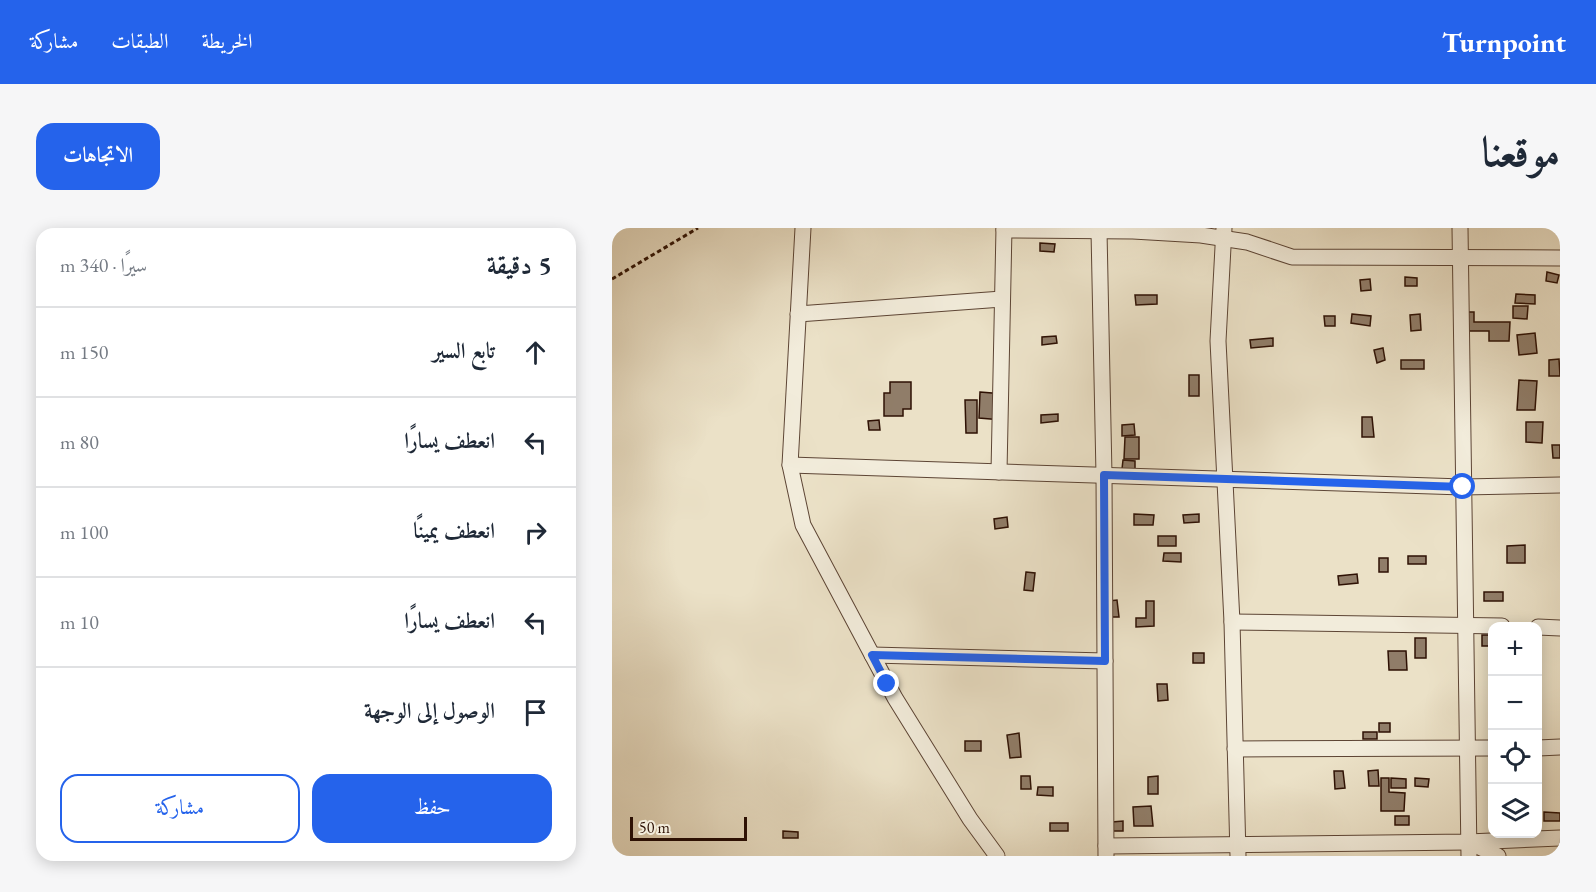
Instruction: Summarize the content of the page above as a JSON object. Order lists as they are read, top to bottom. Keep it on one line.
{"scale_bar":"50 m","page":{"header":"Turnpoint","nav":["الخريطة","الطبقات","مشاركة"],"title":"موقعنا","buttons":["الاتجاهات",["حفظ","مشاركة"]],"heading":["5 دقيقة","سيرًا · 340 m"],"list":[["تابع السير","150 m"],["انعطف يسارًا","80 m"],["انعطف يمينًا","100 m"],["انعطف يسارًا","10 m"],"الوصول إلى الوجهة"],"map_buttons":["+","−"],"scale":"50 m"}}
